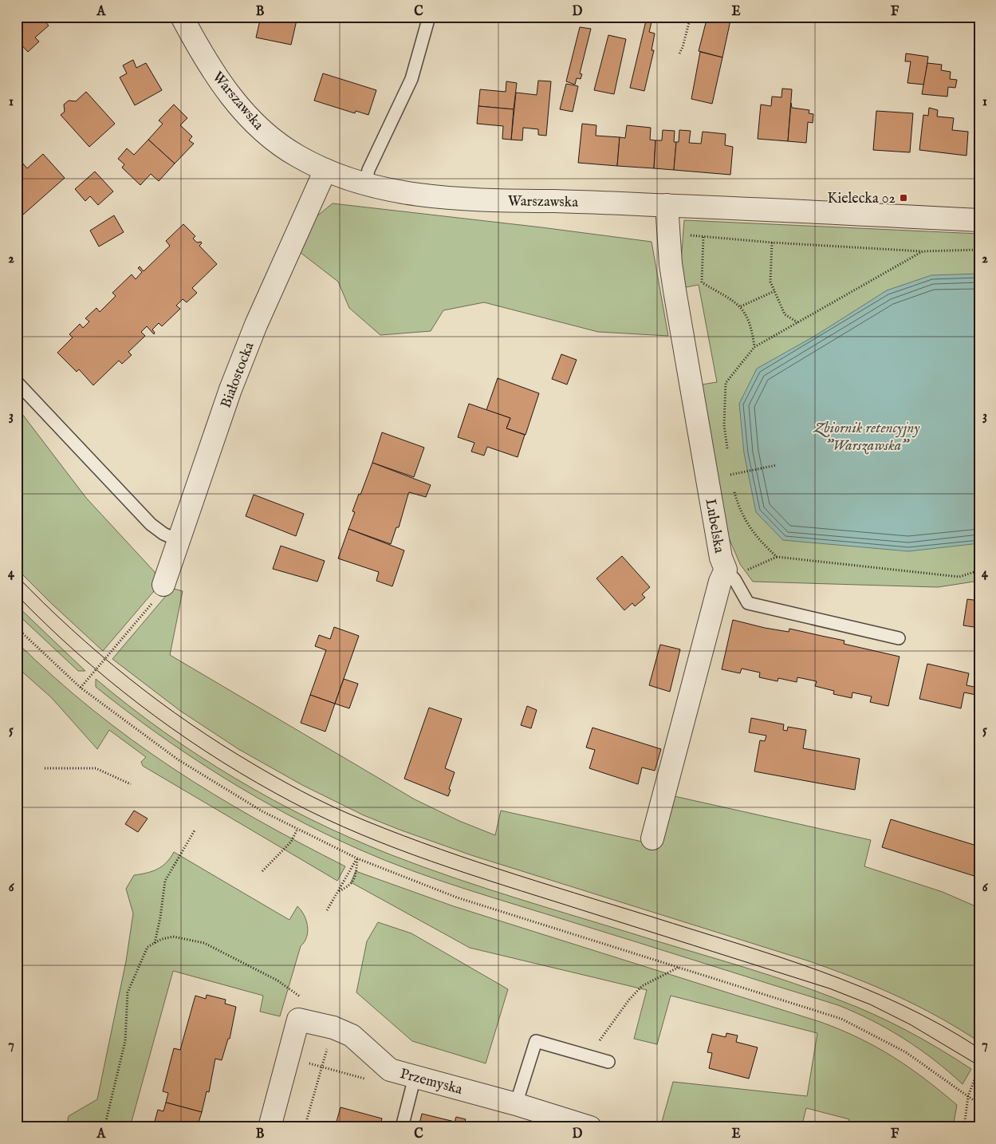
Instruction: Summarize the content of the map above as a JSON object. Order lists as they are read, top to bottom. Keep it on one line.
{"streets":{"street":["Warszawska","Białostocka","Lubelska","Przemyska"]},"crossings":[["Warszawska","Białostocka"],["Warszawska","Lubelska"]],"water":["Zbiornik retencyjny \"Warszawska\""],"places":{"transit":["Kielecka 02"]},"grid":{"columns":["A","B","C","D","E","F"],"rows":["1","2","3","4","5","6","7"]}}
